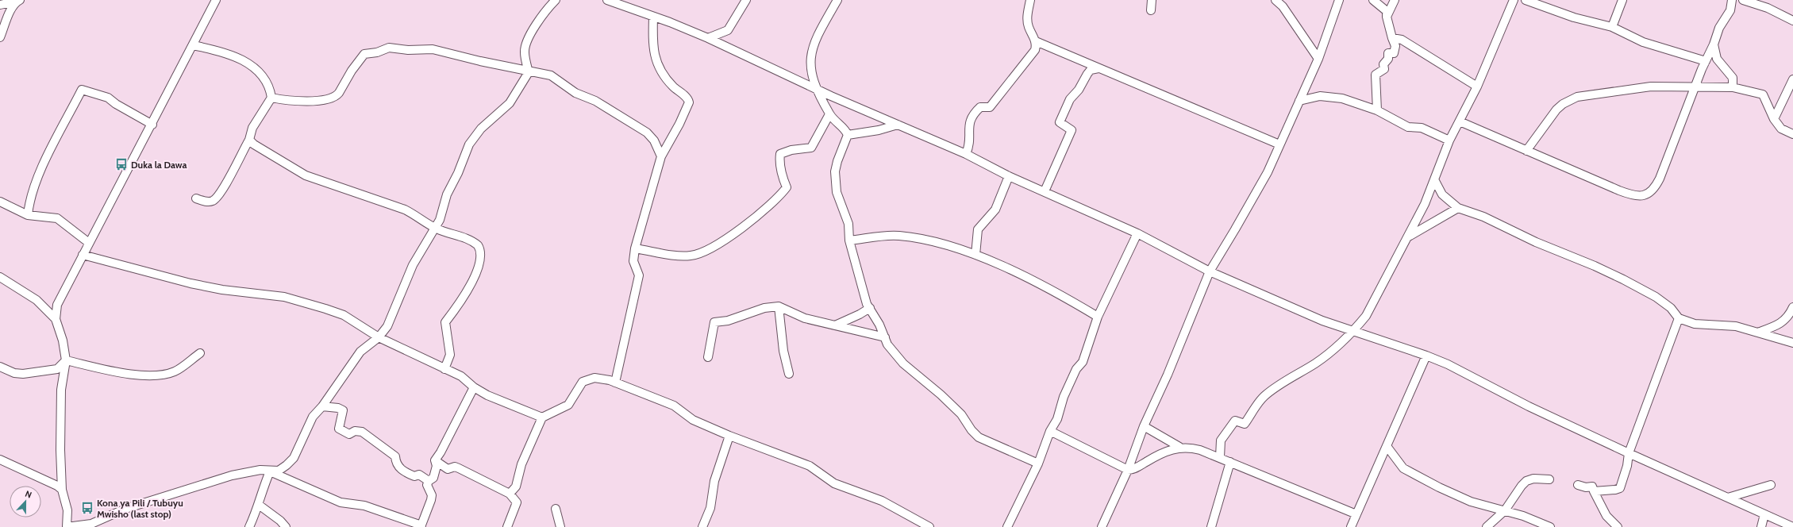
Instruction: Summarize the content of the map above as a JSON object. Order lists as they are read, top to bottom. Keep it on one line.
{"places":{"bus stop":["Duka la Dawa","Kona ya Pili / Tubuyu Mwisho (last stop)"]},"north":"top"}
